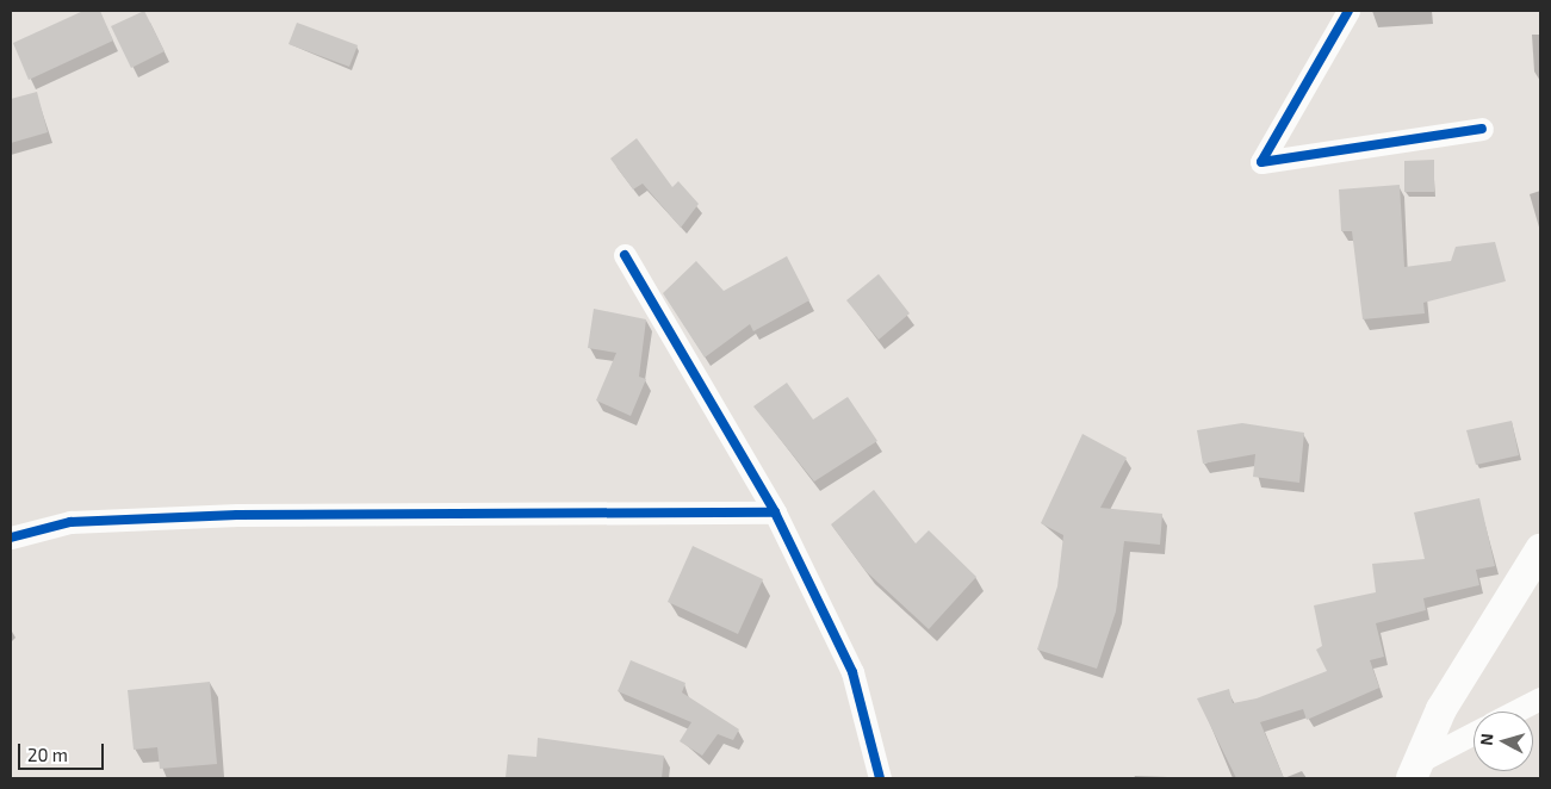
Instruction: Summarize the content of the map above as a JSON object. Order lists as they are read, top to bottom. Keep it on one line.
{"scale_bar":"20 m","north":"left"}
